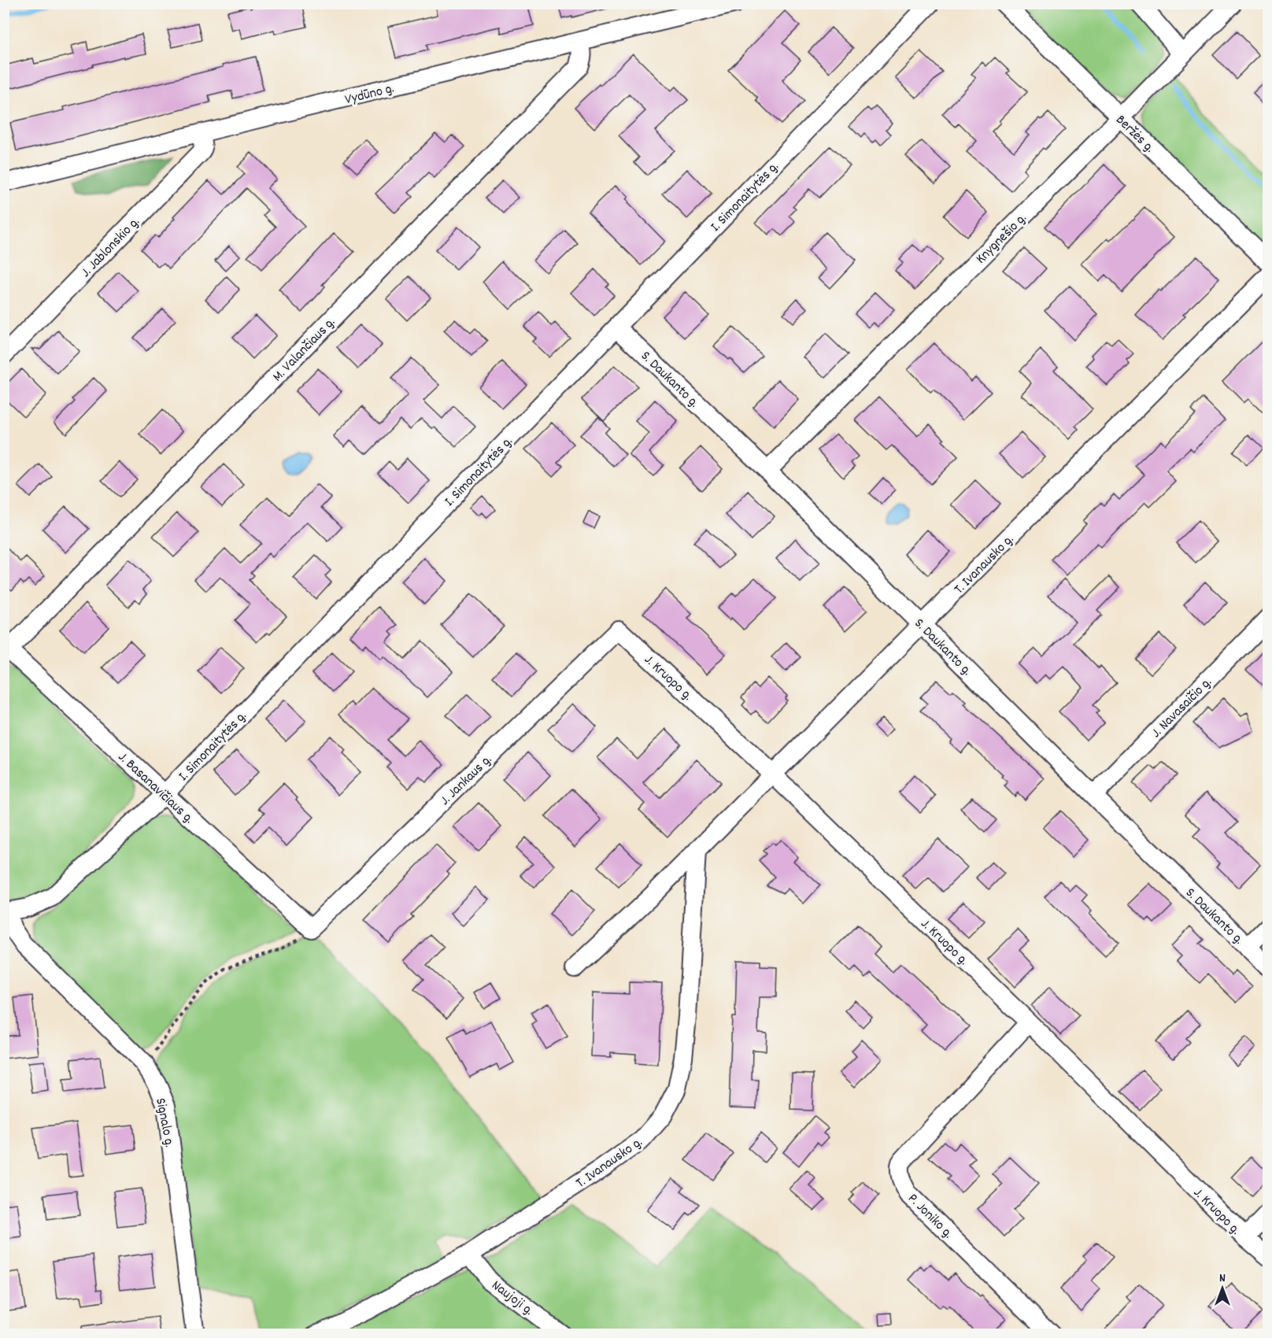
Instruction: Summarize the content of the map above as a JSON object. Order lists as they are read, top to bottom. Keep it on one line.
{"streets":{"street":["Vydūno g.","Beržės g.","I. Simonaitytės g.","Knygnešio g.","J. Jablonskio g.","M. Valančiaus g.","S. Daukanto g.","T. Ivanausko g.","J. Kruopo g.","J. Navasaičio g.","J. Jankaus g.","J. Basanavičiaus g.","Signalo g.","P. Joniko g.","Naujoji g."]},"crossings":[["Vydūno g.","J. Jablonskio g."],["Vydūno g.","M. Valančiaus g."],["Beržės g.","Knygnešio g."],["I. Simonaitytės g.","S. Daukanto g."],["I. Simonaitytės g.","J. Basanavičiaus g."],["I. Simonaitytės g.","Signalo g."],["Knygnešio g.","S. Daukanto g."],["M. Valančiaus g.","J. Basanavičiaus g."],["S. Daukanto g.","T. Ivanausko g."],["S. Daukanto g.","J. Navasaičio g."],["T. Ivanausko g.","J. Kruopo g."],["T. Ivanausko g.","Naujoji g."],["J. Kruopo g.","J. Jankaus g."],["J. Kruopo g.","P. Joniko g."],["J. Jankaus g.","J. Basanavičiaus g."]],"north":"top"}
